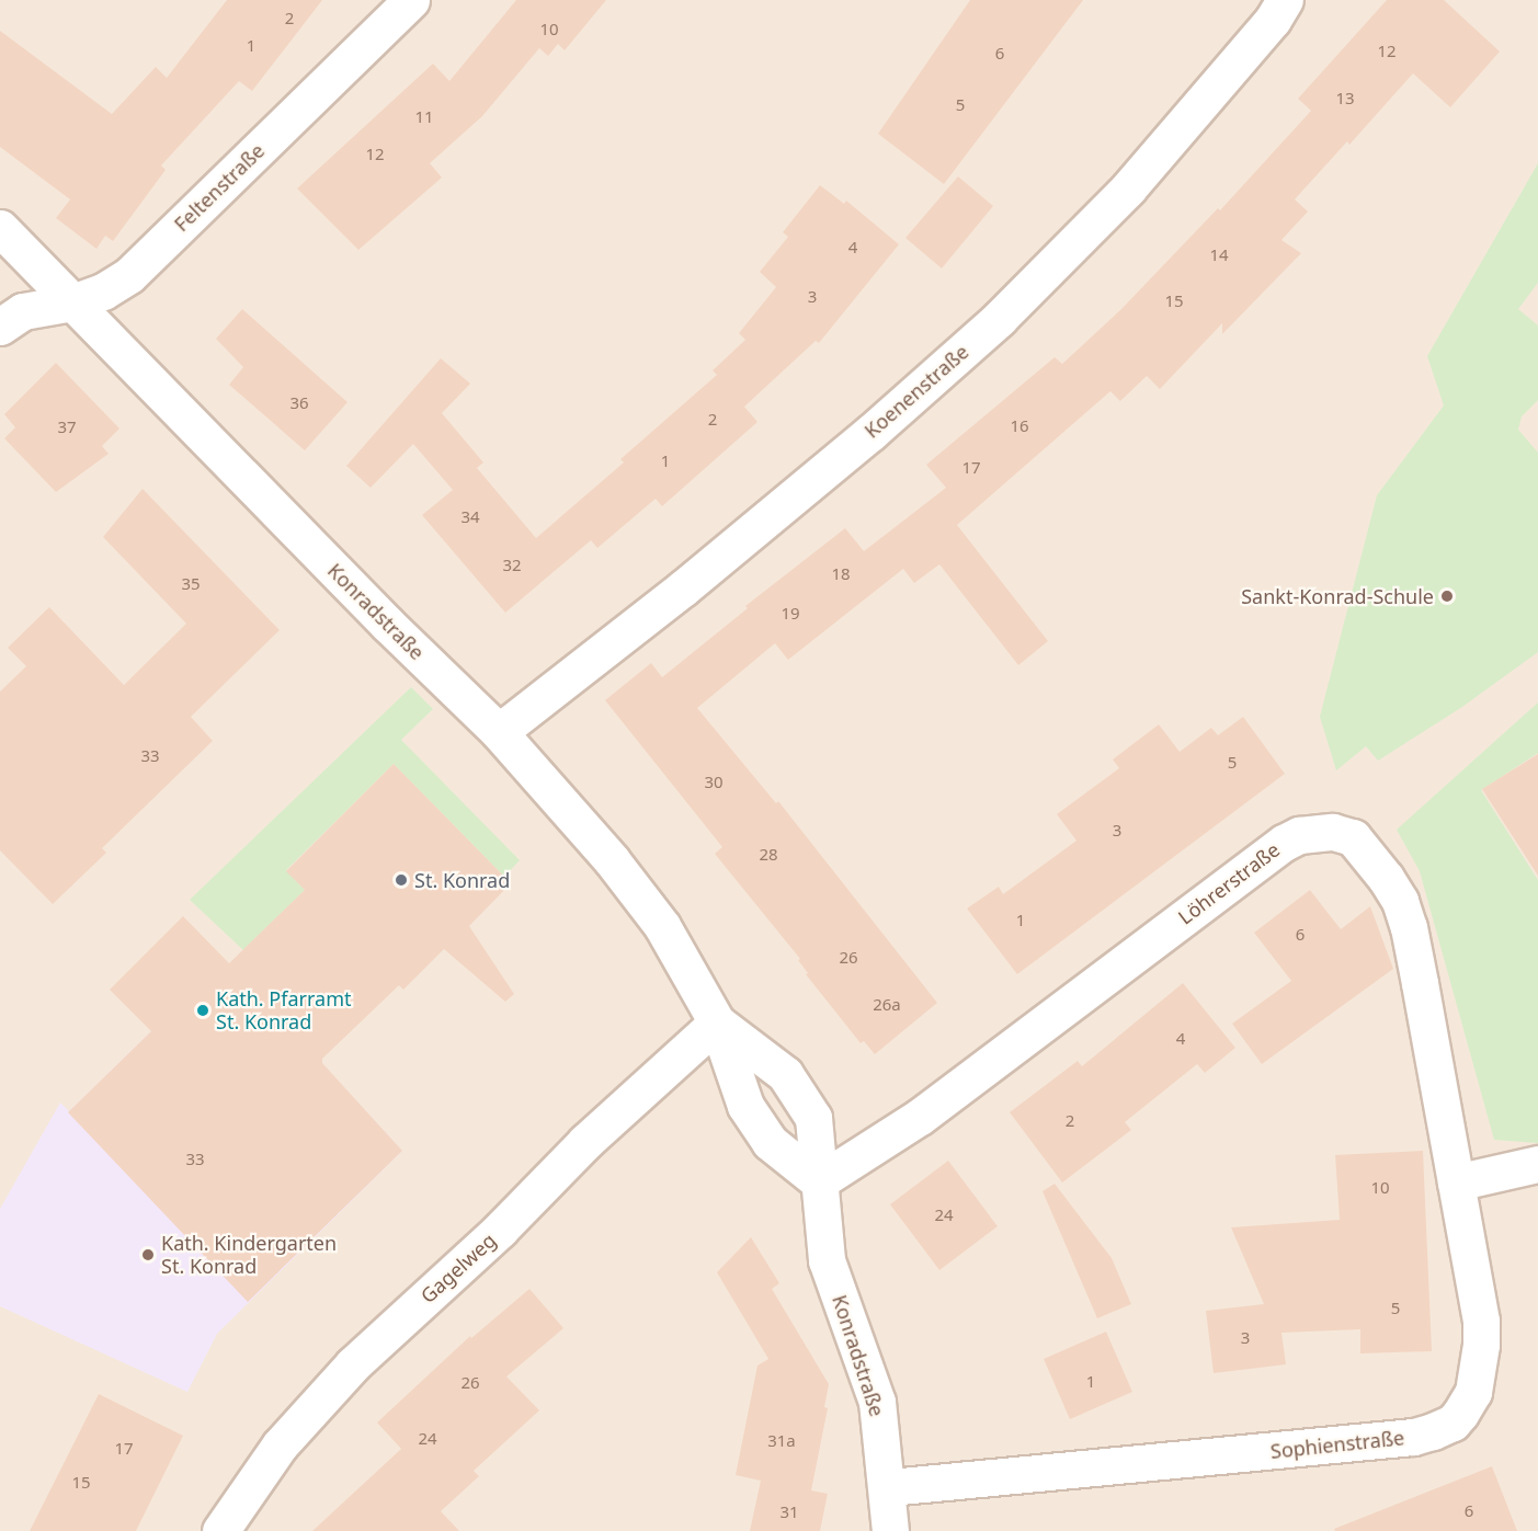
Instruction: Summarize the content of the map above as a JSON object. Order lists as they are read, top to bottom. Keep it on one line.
{"streets":{"street":["Feltenstraße","Koenenstraße","Konradstraße","Löhrerstraße","Gagelweg","Sophienstraße"]},"crossings":[["Feltenstraße","Konradstraße"],["Koenenstraße","Konradstraße"],["Konradstraße","Löhrerstraße"],["Konradstraße","Gagelweg"],["Konradstraße","Sophienstraße"],["Löhrerstraße","Sophienstraße"]],"places":["Sankt-Konrad-Schule","St. Konrad","Kath. Pfarramt St. Konrad","Kath. Kindergarten St. Konrad"],"house_numbers":["2","10","1","12","6","13","5","11","12","4","14","3","15","36","2","16","37","1","17","34","32","18","35","19","33","5","30","3","28","1","6","26","26a","4","2","33","10","24","5","3","1","26","24","31a","17","15","6","31"]}
